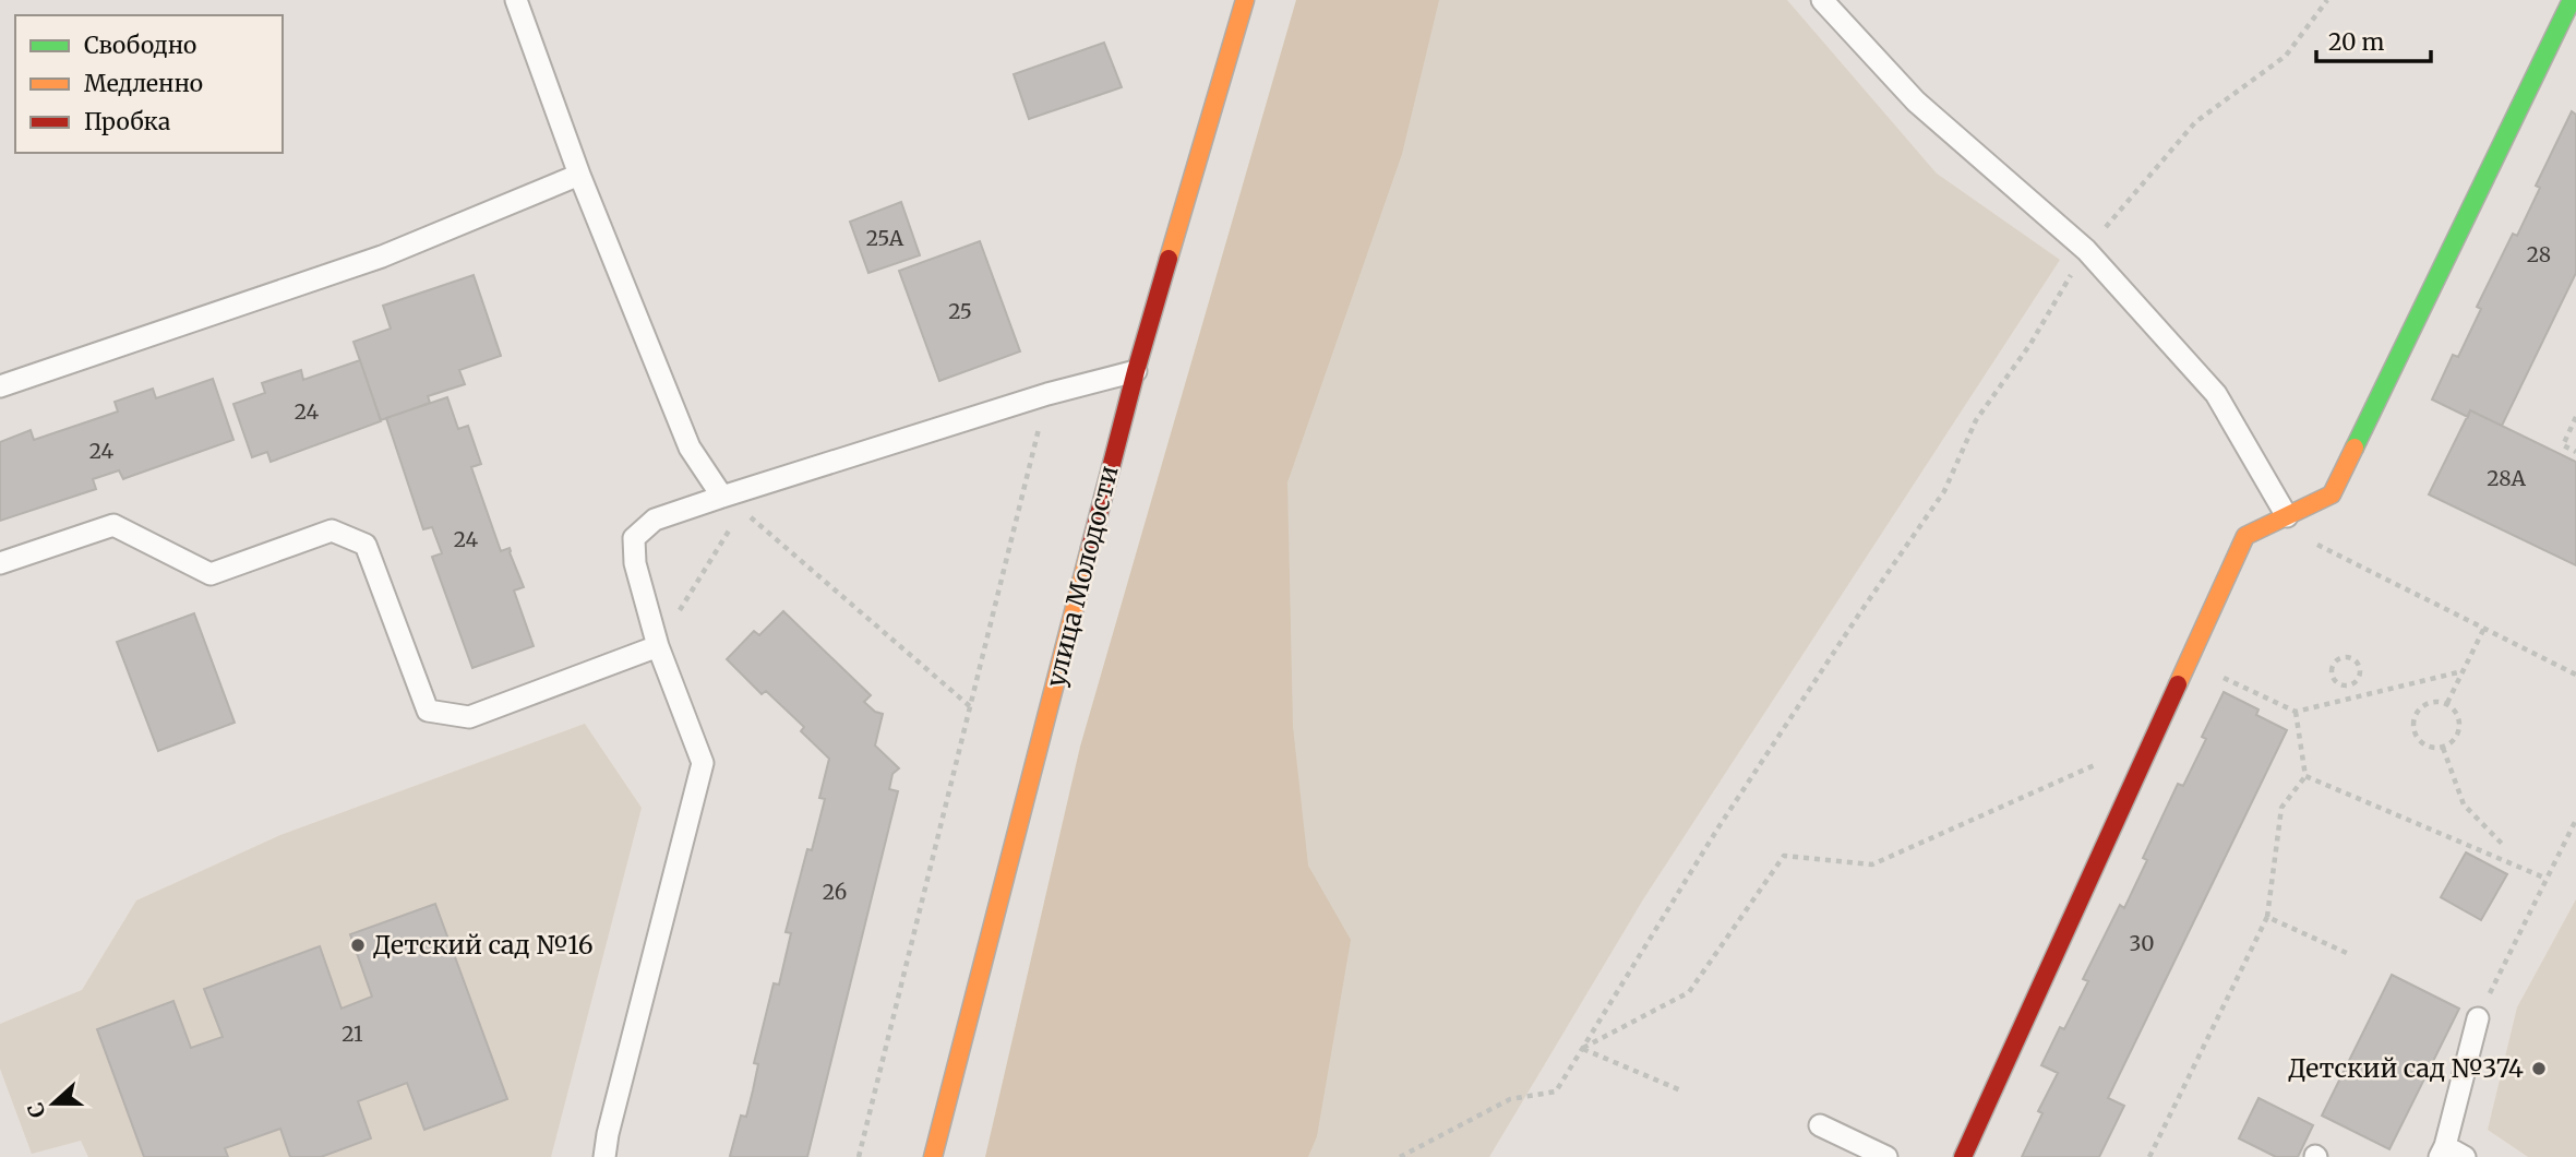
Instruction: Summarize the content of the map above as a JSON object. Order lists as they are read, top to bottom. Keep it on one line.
{"streets":{"street":["улица Молодости"]},"places":["Детский сад №16","Детский сад №374"],"house_numbers":["25А","28","25","24","24","28А","24","26","30","21"],"legend":["Свободно","Медленно","Пробка"],"scale_bar":"20 m","north":"left"}
